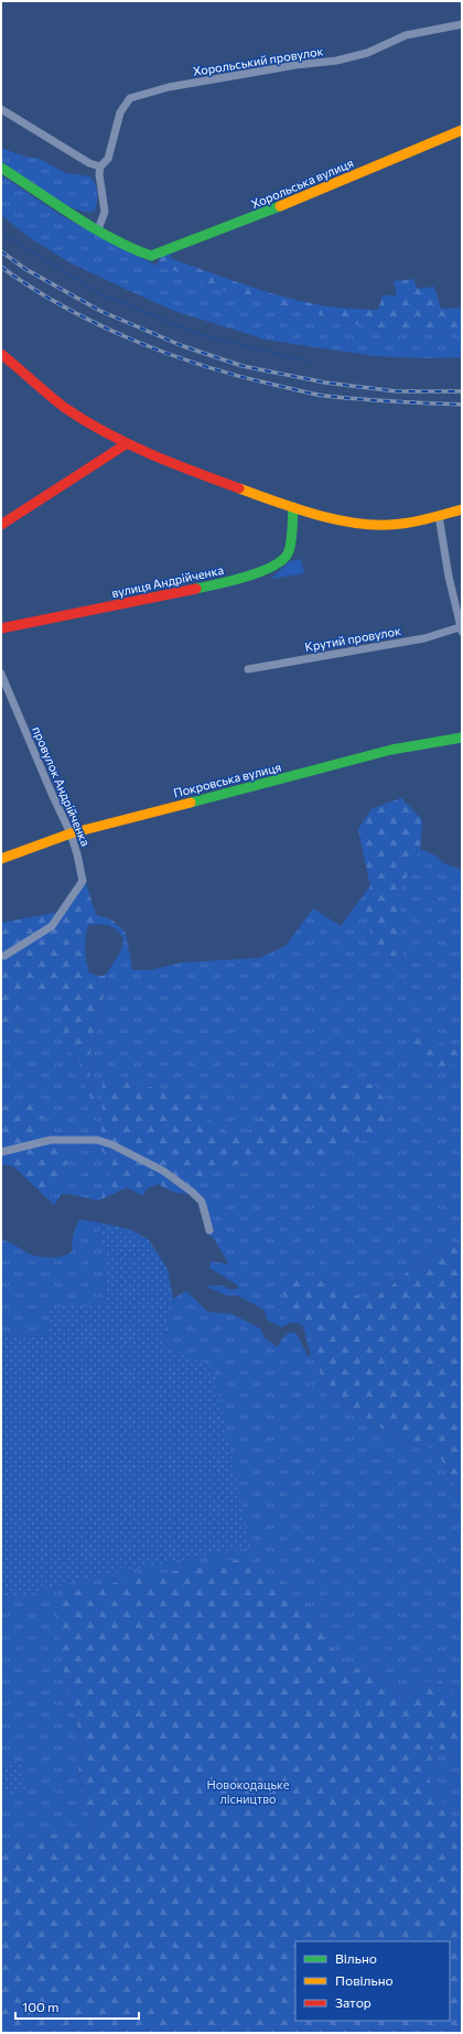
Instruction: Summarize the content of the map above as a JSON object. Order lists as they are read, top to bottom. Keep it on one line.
{"streets":{"street":["Хорольський провулок","Хорольська вулиця","вулиця Андрійченка","Крутий провулок","Покровська вулиця","провулок Андрійченка"]},"crossings":[["Покровська вулиця","провулок Андрійченка"]],"parks":["Новокодацьке лісництво"],"legend":["Вільно","Повільно","Затор"],"scale_bar":"100 m"}
